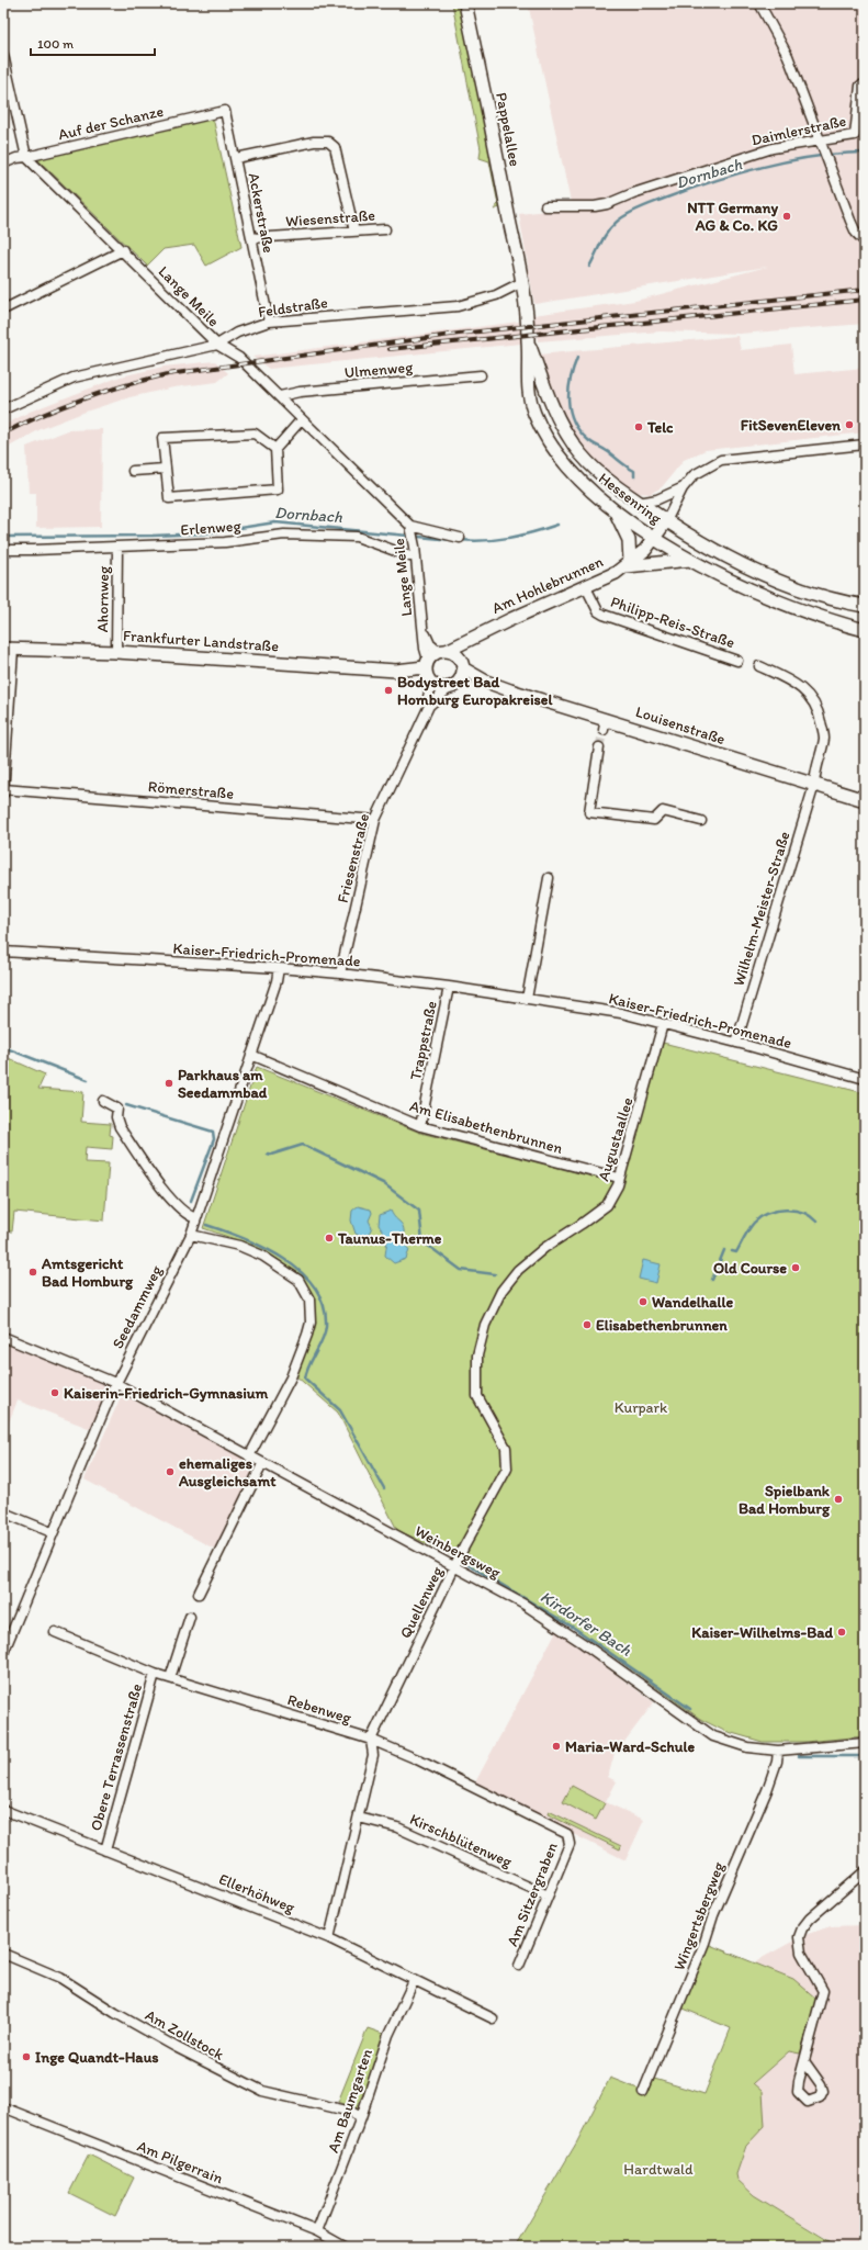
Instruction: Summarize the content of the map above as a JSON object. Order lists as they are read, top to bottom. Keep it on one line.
{"streets":{"street":["Auf der Schanze","Pappelallee","Daimlerstraße","Ackerstraße","Wiesenstraße","Lange Meile","Feldstraße","Ulmenweg","Hessenring","Erlenweg","Am Hohlebrunnen","Ahornweg","Philipp-Reis-Straße","Frankfurter Landstraße","Louisenstraße","Römerstraße","Friesenstraße","Wilhelm-Meister-Straße","Kaiser-Friedrich-Promenade","Trappstraße","Am Elisabethenbrunnen","Augustaallee","Seedammweg","Weinbergsweg","Quellenweg","Rebenweg","Obere Terrassenstraße","Kirschblütenweg","Ellerhöhweg","Am Sitzergraben","Wingertsbergweg","Am Zollstock","Am Baumgarten","Am Pilgerrain"]},"crossings":[["Auf der Schanze","Ackerstraße"],["Auf der Schanze","Lange Meile"],["Pappelallee","Feldstraße"],["Pappelallee","Hessenring"],["Ackerstraße","Wiesenstraße"],["Ackerstraße","Feldstraße"],["Lange Meile","Feldstraße"],["Lange Meile","Ulmenweg"],["Lange Meile","Erlenweg"],["Lange Meile","Am Hohlebrunnen"],["Lange Meile","Frankfurter Landstraße"],["Lange Meile","Louisenstraße"],["Lange Meile","Friesenstraße"],["Hessenring","Am Hohlebrunnen"],["Erlenweg","Ahornweg"],["Am Hohlebrunnen","Philipp-Reis-Straße"],["Am Hohlebrunnen","Frankfurter Landstraße"],["Am Hohlebrunnen","Louisenstraße"],["Am Hohlebrunnen","Friesenstraße"],["Ahornweg","Frankfurter Landstraße"],["Frankfurter Landstraße","Louisenstraße"],["Frankfurter Landstraße","Friesenstraße"],["Louisenstraße","Friesenstraße"],["Louisenstraße","Wilhelm-Meister-Straße"],["Römerstraße","Friesenstraße"],["Friesenstraße","Kaiser-Friedrich-Promenade"],["Wilhelm-Meister-Straße","Kaiser-Friedrich-Promenade"],["Kaiser-Friedrich-Promenade","Trappstraße"],["Kaiser-Friedrich-Promenade","Augustaallee"],["Kaiser-Friedrich-Promenade","Seedammweg"],["Trappstraße","Am Elisabethenbrunnen"],["Am Elisabethenbrunnen","Augustaallee"],["Am Elisabethenbrunnen","Seedammweg"],["Augustaallee","Quellenweg"],["Seedammweg","Weinbergsweg"],["Weinbergsweg","Quellenweg"],["Weinbergsweg","Wingertsbergweg"],["Quellenweg","Rebenweg"],["Quellenweg","Kirschblütenweg"],["Quellenweg","Ellerhöhweg"],["Rebenweg","Obere Terrassenstraße"],["Rebenweg","Am Sitzergraben"],["Obere Terrassenstraße","Ellerhöhweg"],["Kirschblütenweg","Am Sitzergraben"],["Ellerhöhweg","Am Baumgarten"],["Am Zollstock","Am Baumgarten"],["Am Baumgarten","Am Pilgerrain"]],"water":["Dornbach","Kirdorfer Bach"],"parks":["Kurpark","Hardtwald"],"places":["NTT Germany AG & Co. KG","FitSevenEleven","Telc","Bodystreet Bad Homburg Europakreisel","Parkhaus am Seedammbad","Taunus-Therme","Old Course","Amtsgericht Bad Homburg","Wandelhalle","Elisabethenbrunnen","Kaiserin-Friedrich-Gymnasium","ehemaliges Ausgleichsamt","Spielbank Bad Homburg","Kaiser-Wilhelms-Bad","Maria-Ward-Schule","Inge Quandt-Haus"],"scale_bar":"100 m"}
